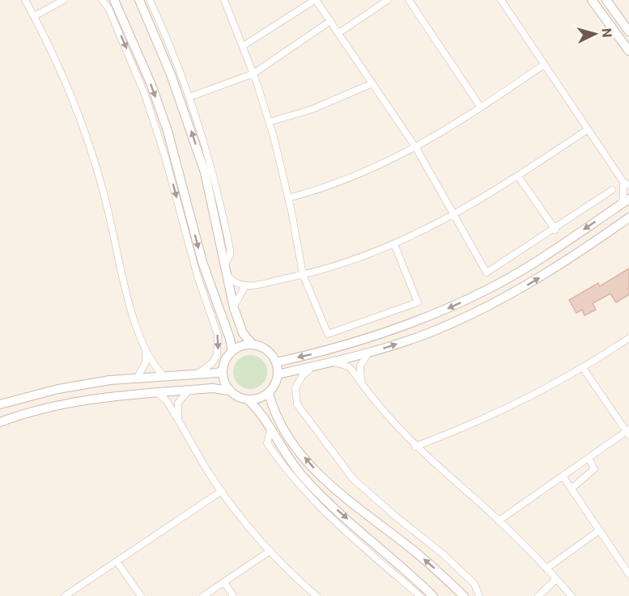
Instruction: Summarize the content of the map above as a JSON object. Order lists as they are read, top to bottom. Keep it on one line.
{"north":"right"}
